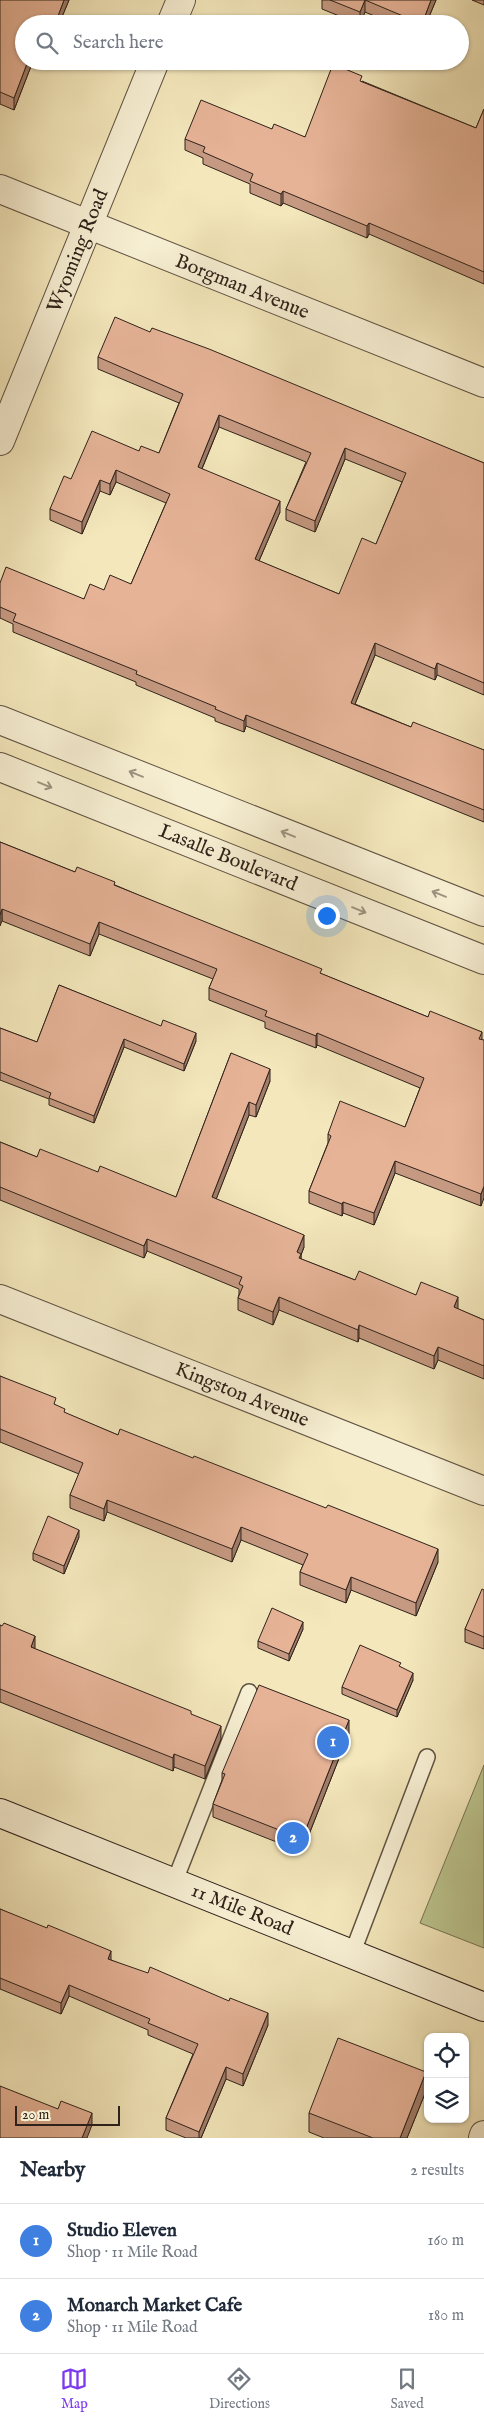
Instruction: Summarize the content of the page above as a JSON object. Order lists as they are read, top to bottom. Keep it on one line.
{"streets":{"street":["Wyoming Road","Borgman Avenue","Lasalle Boulevard","Kingston Avenue","11 Mile Road"]},"crossings":[["Wyoming Road","Borgman Avenue"]],"scale_bar":"20 m","page":{"search":"Search here","pins":["1","2"],"scale":"20 m","heading":["Nearby","2 results"],"list":[{"mark":"1","name":"Studio Eleven","note":"Shop · 11 Mile Road","value":"160 m"},{"mark":"2","name":"Monarch Market Cafe","note":"Shop · 11 Mile Road","value":"180 m"}],"nav":["Map","Directions","Saved"]}}
